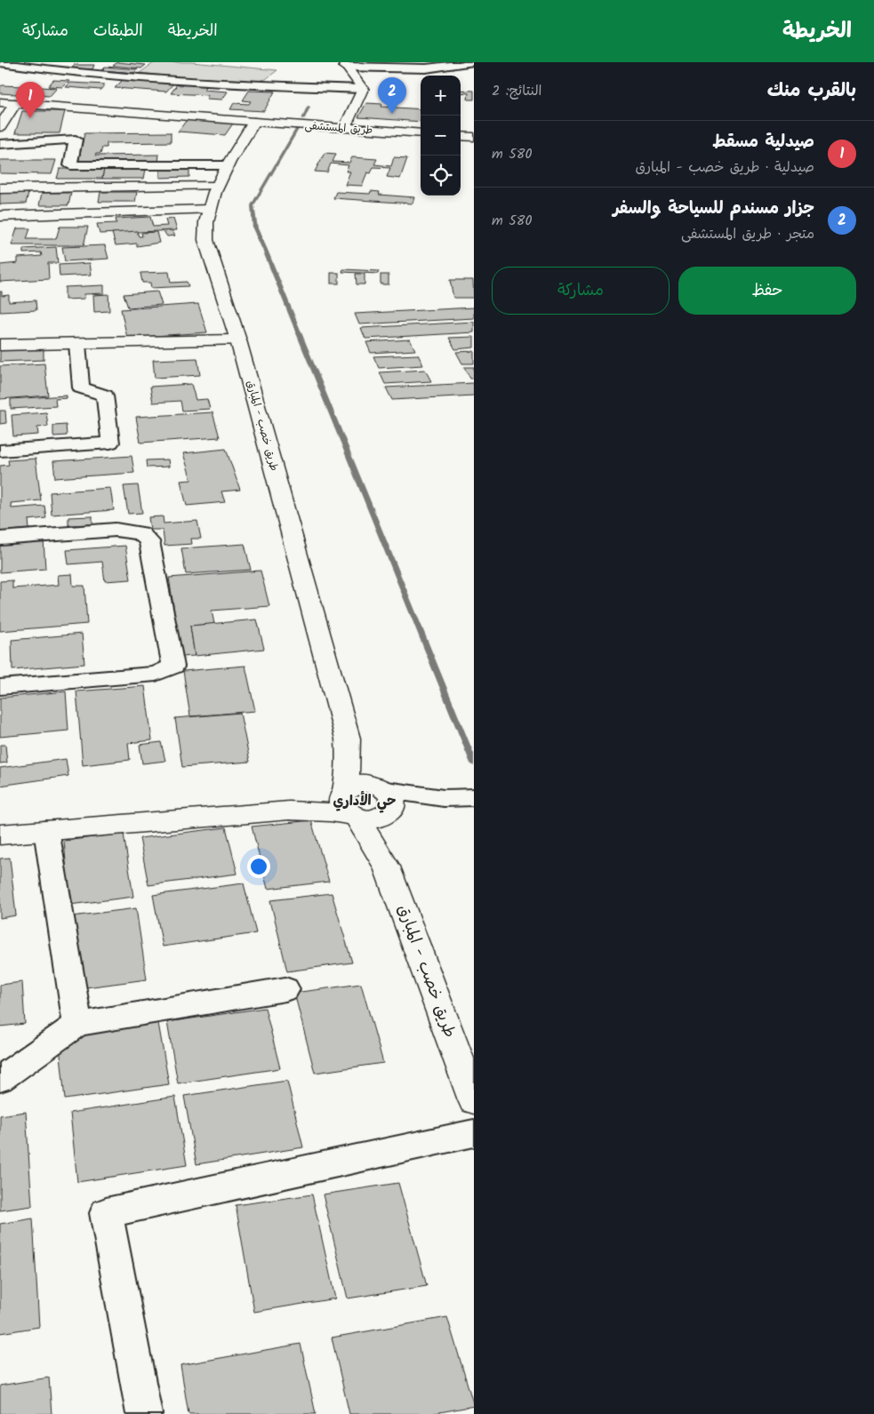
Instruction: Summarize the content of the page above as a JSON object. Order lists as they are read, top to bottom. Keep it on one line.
{"streets":{"main road":["طريق المستشفى","طريق خصب - المبارق"]},"crossings":[["طريق المستشفى","طريق خصب - المبارق"]],"districts":["حي الأداري"],"page":{"header":"الخريطة","nav":["الخريطة","الطبقات","مشاركة"],"heading":["بالقرب منك","النتائج: 2"],"map_buttons":["+","−"],"pins":["2","1"],"list":[{"mark":"1","name":"صيدلية مسقط","note":"صيدلية · طريق خصب - المبارق","value":"580 m"},{"mark":"2","name":"جزار مسندم للسياحة والسفر","note":"متجر · طريق المستشفى","value":"580 m"}],"buttons":["حفظ","مشاركة"]}}
